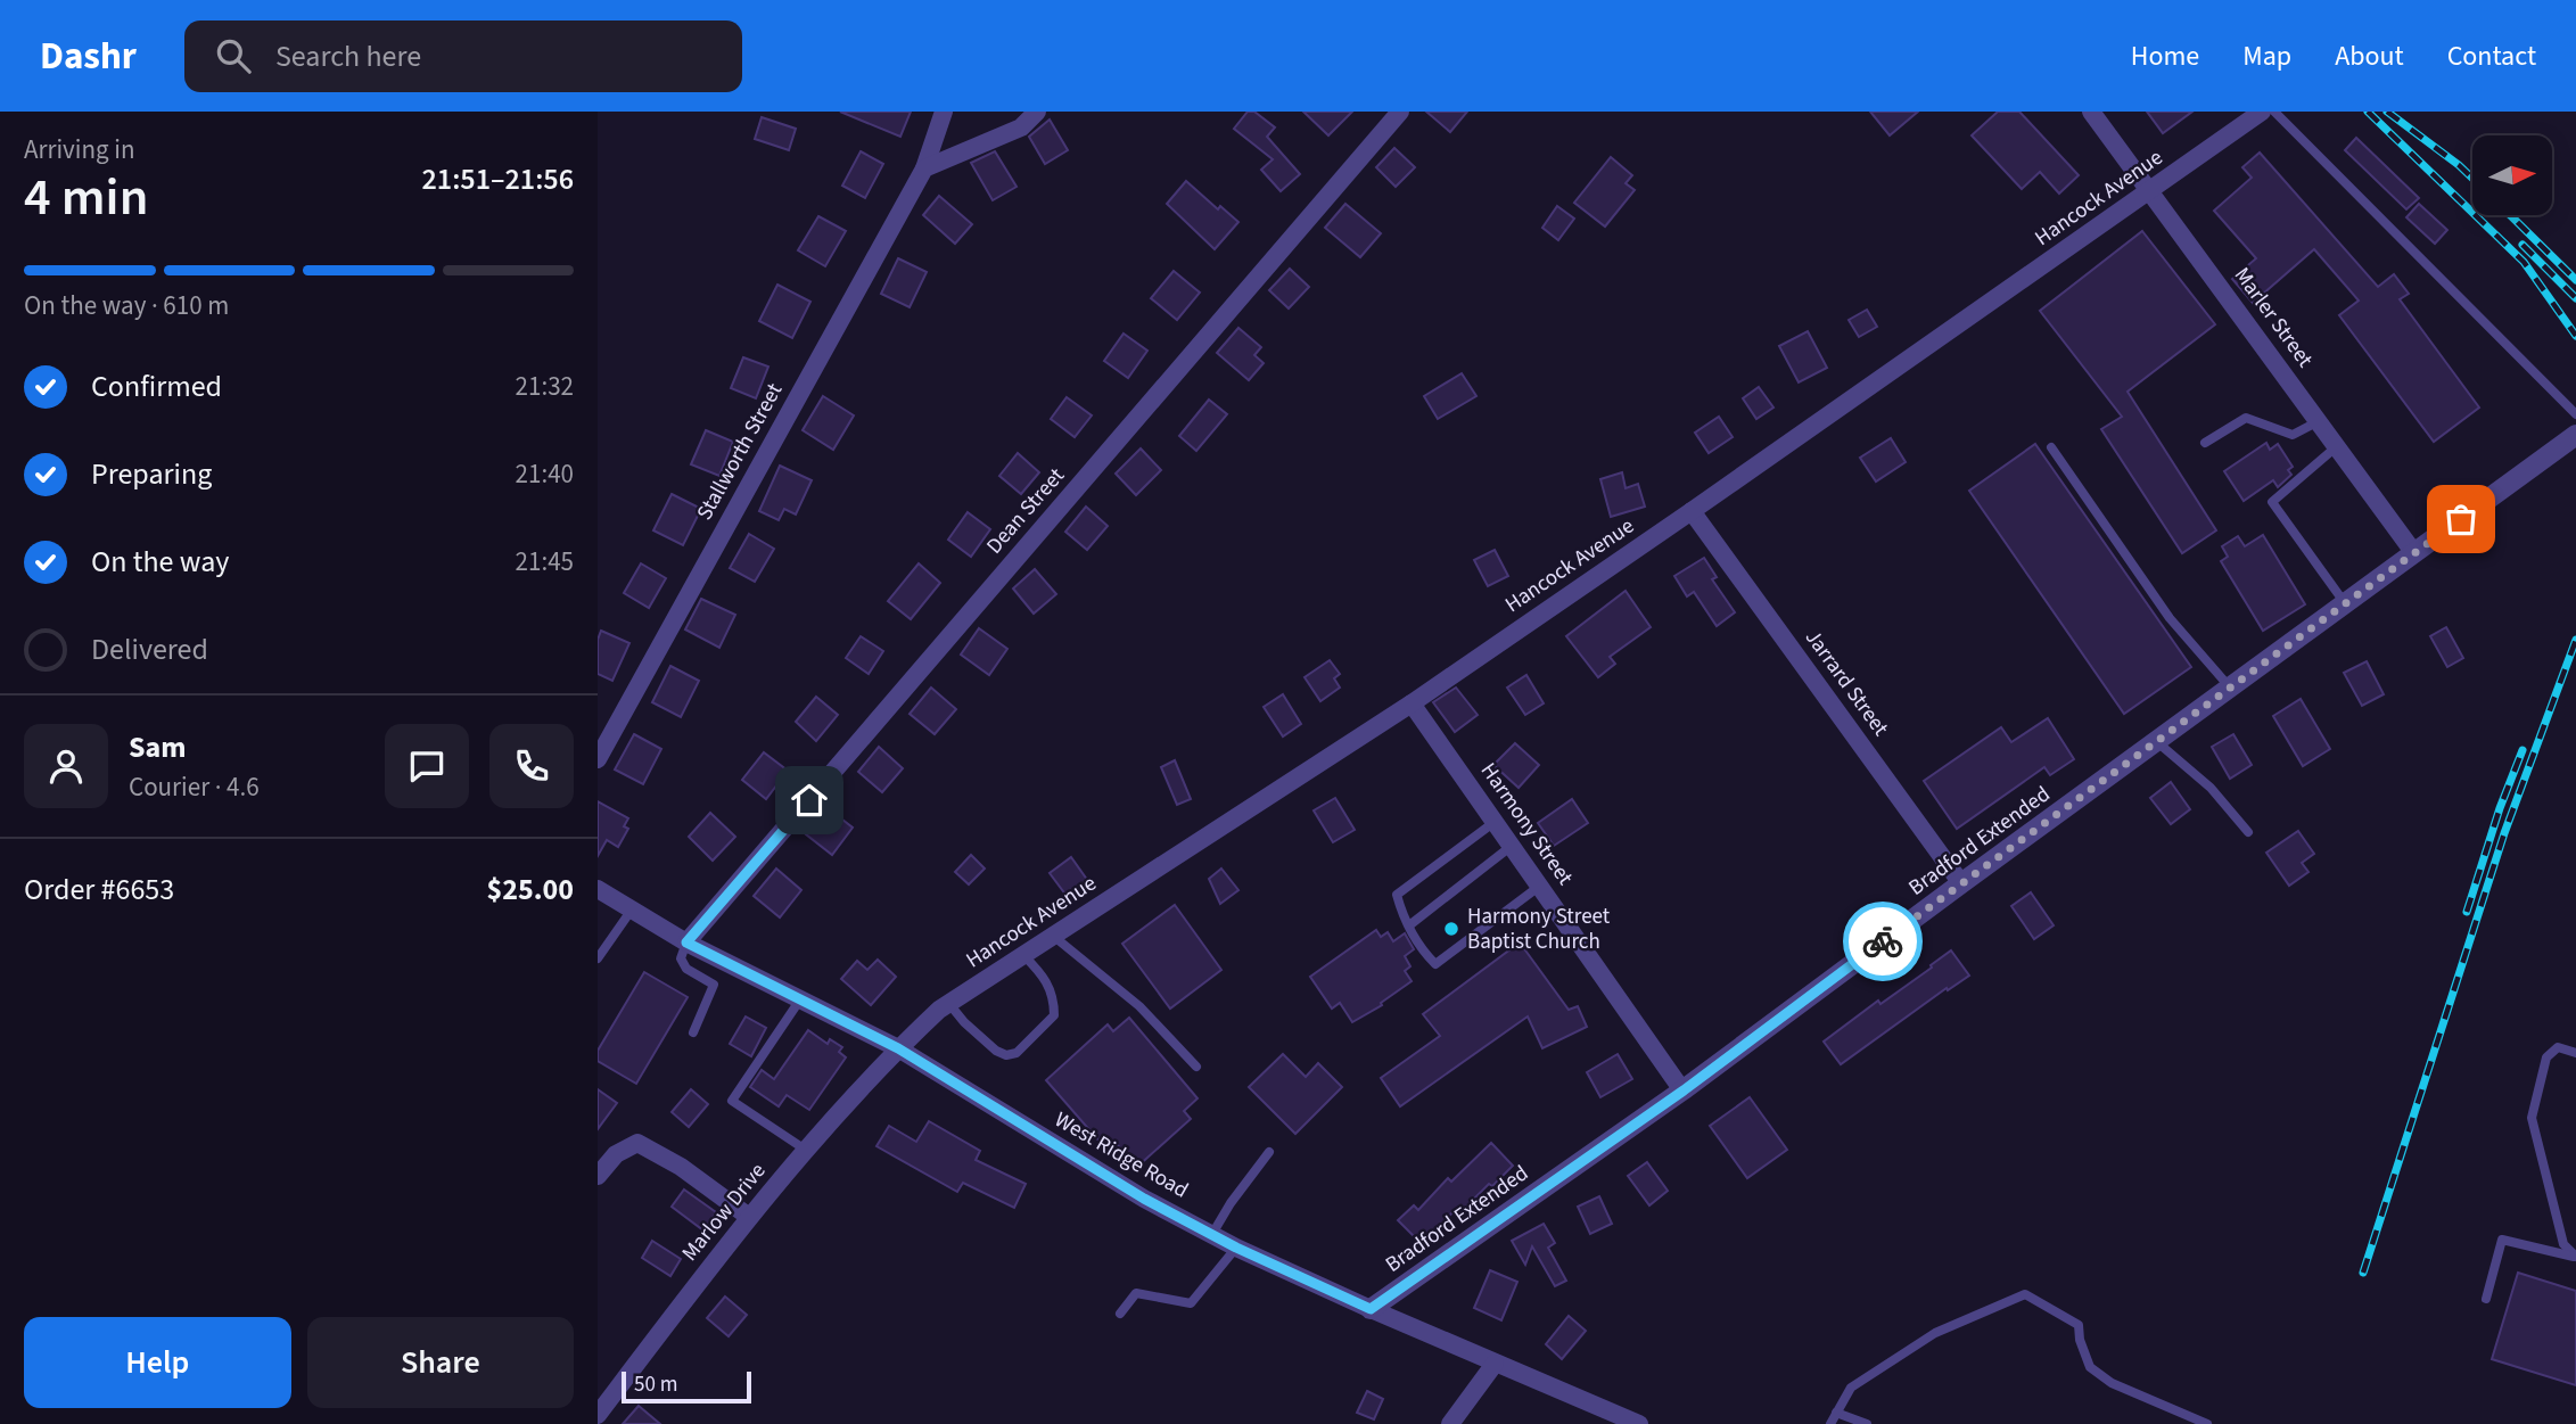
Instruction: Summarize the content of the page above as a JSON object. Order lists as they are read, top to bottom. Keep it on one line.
{"streets":{"street":["Hancock Avenue","Marler Street","Stallworth Street","Dean Street","Jarrard Street","Harmony Street","Bradford Extended","West Ridge Road","Marlow Drive"]},"crossings":[["Hancock Avenue","Marler Street"],["Hancock Avenue","Jarrard Street"],["Hancock Avenue","Harmony Street"],["Hancock Avenue","West Ridge Road"],["Hancock Avenue","Marlow Drive"],["Marler Street","Bradford Extended"],["Dean Street","West Ridge Road"],["Jarrard Street","Bradford Extended"],["Harmony Street","Bradford Extended"],["Bradford Extended","West Ridge Road"],["West Ridge Road","Marlow Drive"]],"places":["Harmony Street Baptist Church"],"scale_bar":"50 m","north":"right","page":{"header":"Dashr","search":"Search here","nav":["Home","Map","About","Contact"],"heading":["4 min","Arriving in","21:51–21:56"],"panel":["Sam","Courier · 4.6","Order #6653","$25.00"],"bar":"On the way · 610 m","list":[["Confirmed","21:32"],["Preparing","21:40"],["On the way","21:45"],"Delivered"],"buttons":["Help","Share"],"scale":"50 m"}}
